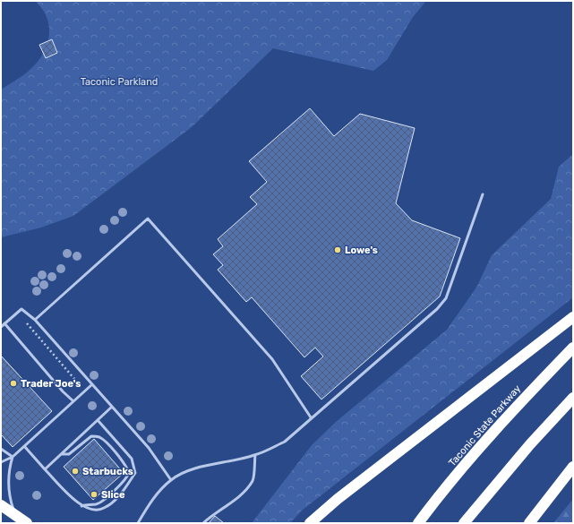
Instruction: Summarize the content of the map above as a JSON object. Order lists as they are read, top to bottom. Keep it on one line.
{"streets":{"highway":["Taconic State Parkway"]},"parks":["Taconic Parkland"],"places":["Lowe's","Trader Joe's","Starbucks","Slice"]}
